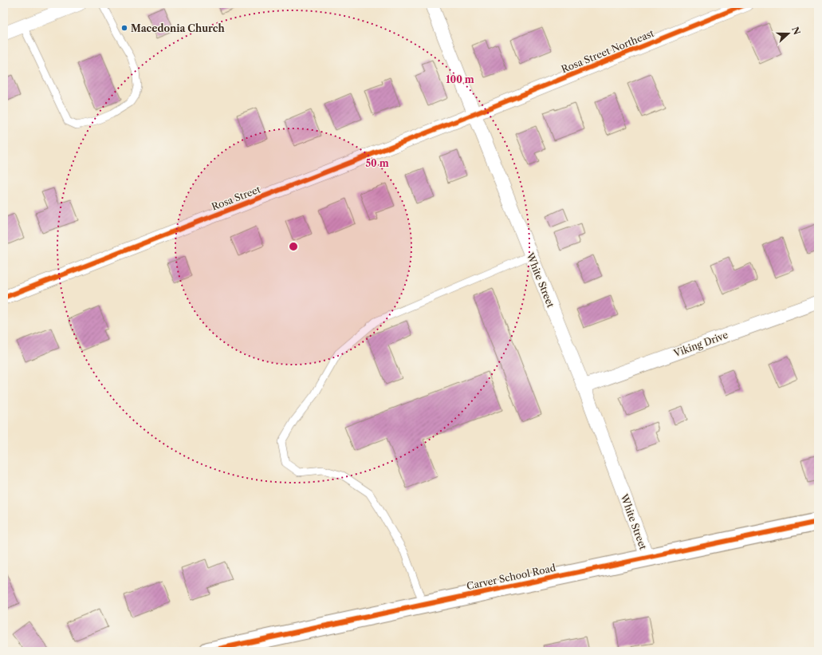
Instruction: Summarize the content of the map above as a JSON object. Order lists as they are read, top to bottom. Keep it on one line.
{"streets":{"main road":["Carver School Road"],"street":["Rosa Street Northeast","Rosa Street","White Street","Viking Drive"]},"crossings":[["Rosa Street Northeast","Rosa Street"],["Rosa Street Northeast","White Street"],["Rosa Street","White Street"],["White Street","Viking Drive"],["White Street","Carver School Road"]],"places":["Macedonia Church"],"north":"right","rings":["100 m","50 m"]}
